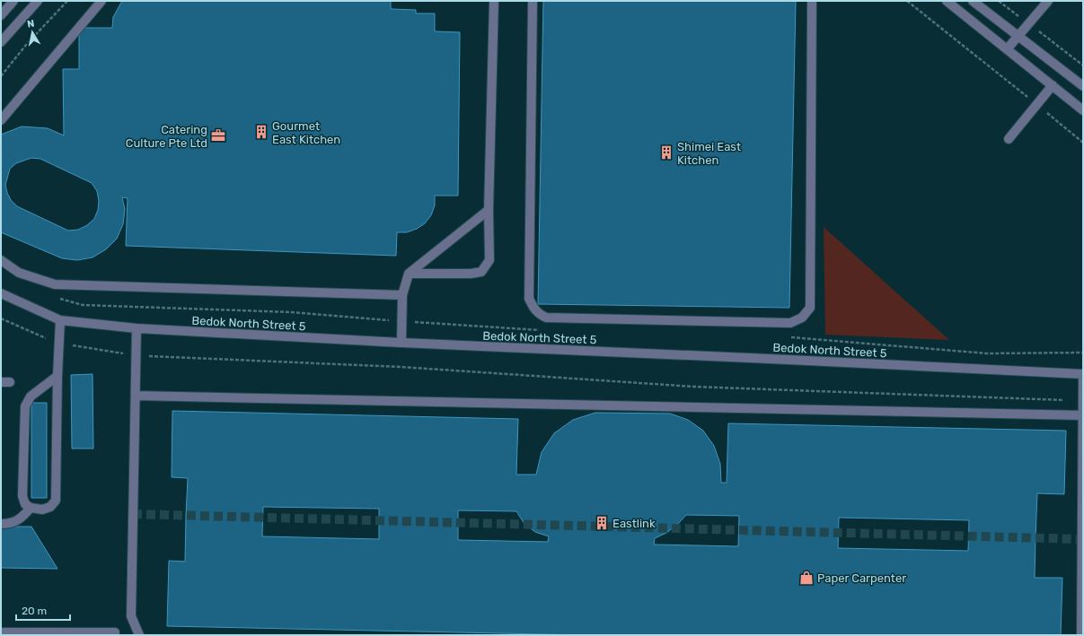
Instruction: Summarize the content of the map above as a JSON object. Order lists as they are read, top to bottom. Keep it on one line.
{"streets":{"street":["Bedok North Street 5"]},"places":{"building":["Gourmet East Kitchen","Shimei East Kitchen","Eastlink"],"office":["Catering Culture Pte Ltd"],"shop":["Paper Carpenter"]},"scale_bar":"20 m","north":"top"}
